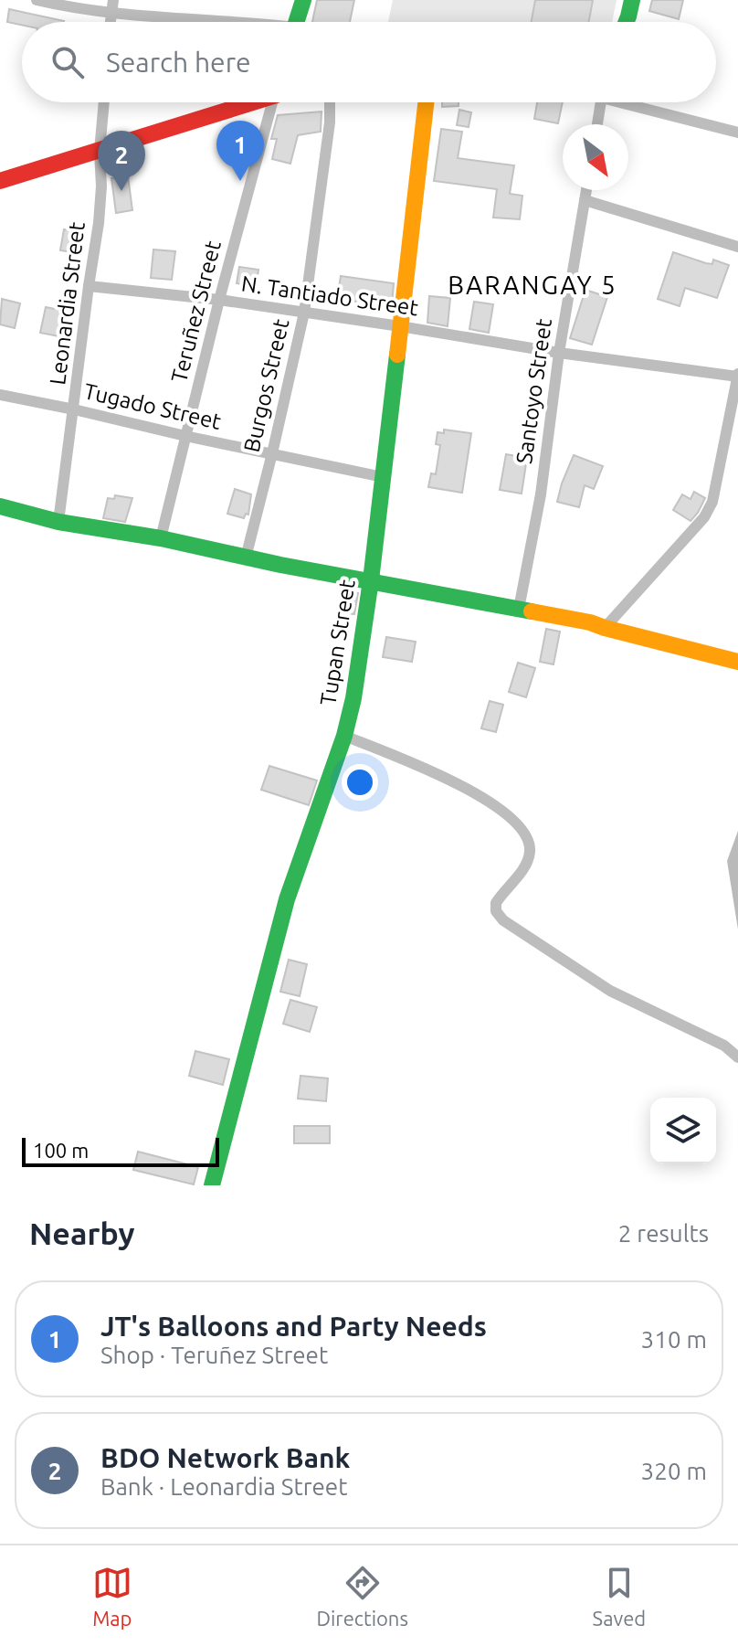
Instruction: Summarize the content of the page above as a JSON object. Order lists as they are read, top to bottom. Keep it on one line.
{"streets":{"main road":["Tupan Street"],"street":["N. Tantiado Street","Leonardia Street","Teruñez Street","Burgos Street","Santoyo Street","Tugado Street"]},"crossings":[["N. Tantiado Street","Leonardia Street"],["N. Tantiado Street","Teruñez Street"],["N. Tantiado Street","Burgos Street"],["N. Tantiado Street","Santoyo Street"],["N. Tantiado Street","Tupan Street"],["Leonardia Street","Tugado Street"],["Teruñez Street","Tugado Street"],["Burgos Street","Tugado Street"],["Tugado Street","Tupan Street"]],"districts":["BARANGAY 5"],"scale_bar":"100 m","north":"bottom right","page":{"search":"Search here","pins":["1","2"],"scale":"100 m","heading":["Nearby","2 results"],"list":[{"mark":"1","name":"JT's Balloons and Party Needs","note":"Shop · Teruñez Street","value":"310 m"},{"mark":"2","name":"BDO Network Bank","note":"Bank · Leonardia Street","value":"320 m"}],"nav":["Map","Directions","Saved"]}}
